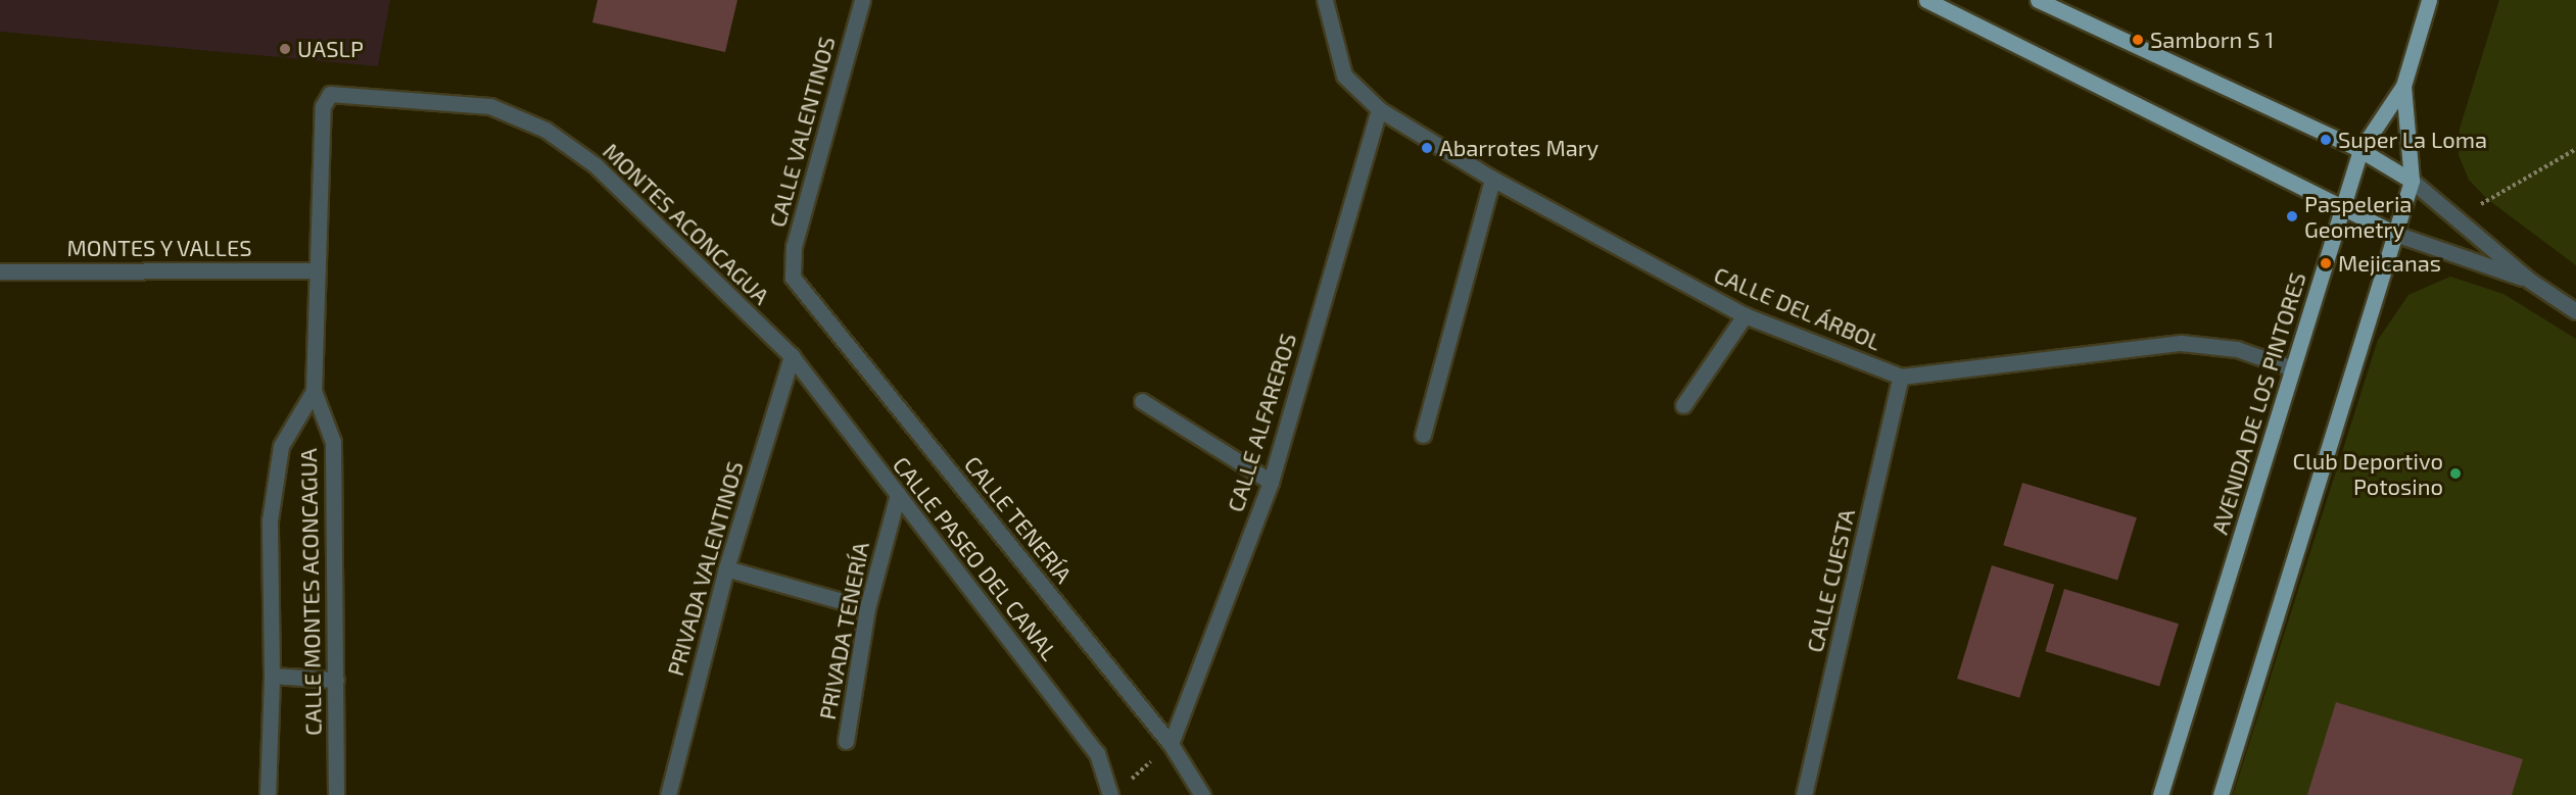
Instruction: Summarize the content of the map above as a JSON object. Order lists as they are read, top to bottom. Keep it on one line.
{"streets":{"main road":["AVENIDA DE LOS PINTORES"],"street":["CALLE VALENTINOS","MONTES ACONCAGUA","MONTES Y VALLES","CALLE DEL ÁRBOL","CALLE ALFAREROS","CALLE TENERÍA","CALLE PASEO DEL CANAL","PRIVADA VALENTINOS","CALLE CUESTA","CALLE MONTES ACONCAGUA","PRIVADA TENERÍA"]},"crossings":[["CALLE VALENTINOS","CALLE TENERÍA"],["MONTES ACONCAGUA","CALLE PASEO DEL CANAL"],["MONTES ACONCAGUA","PRIVADA VALENTINOS"],["MONTES ACONCAGUA","CALLE MONTES ACONCAGUA"],["MONTES Y VALLES","CALLE MONTES ACONCAGUA"],["CALLE DEL ÁRBOL","AVENIDA DE LOS PINTORES"],["CALLE DEL ÁRBOL","CALLE ALFAREROS"],["CALLE DEL ÁRBOL","CALLE CUESTA"],["CALLE ALFAREROS","CALLE TENERÍA"],["CALLE PASEO DEL CANAL","PRIVADA VALENTINOS"],["CALLE PASEO DEL CANAL","PRIVADA TENERÍA"]],"places":["Samborn S 1","UASLP","Super La Loma","Abarrotes Mary","Paspeleria Geometry","Mejicanas","Club Deportivo Potosino"]}
